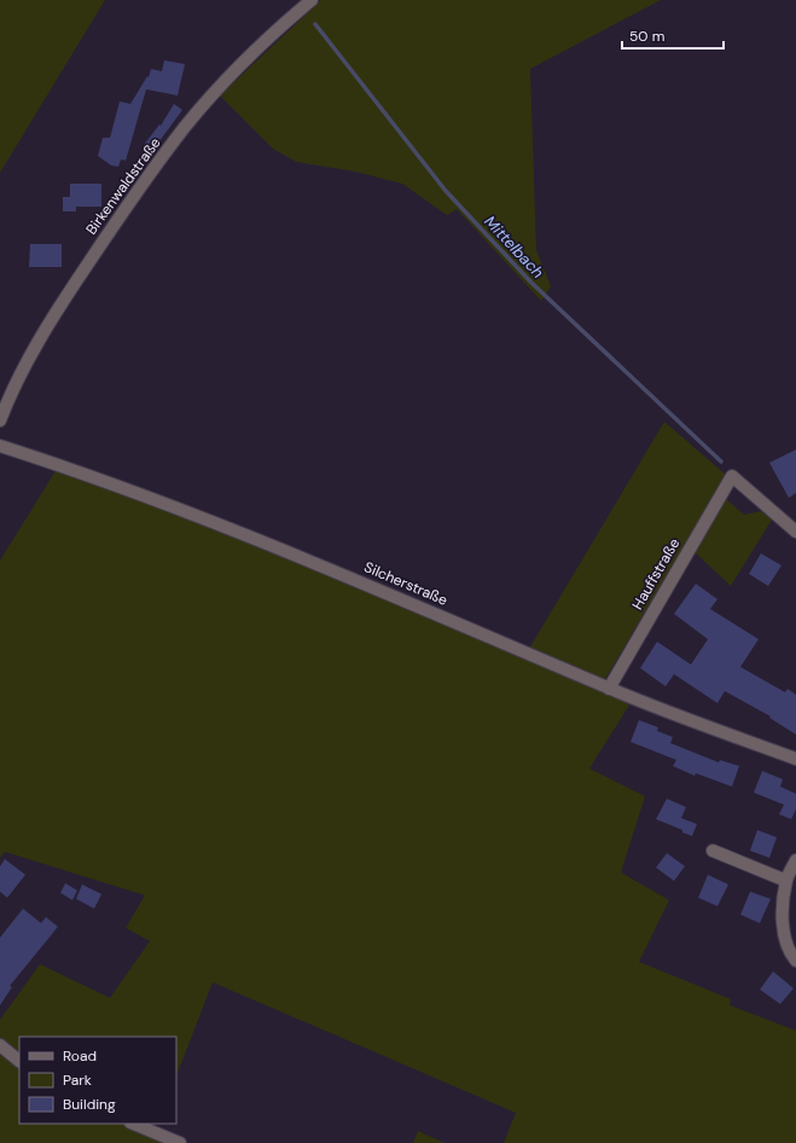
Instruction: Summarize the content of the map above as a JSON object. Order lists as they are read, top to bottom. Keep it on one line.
{"streets":{"street":["Birkenwaldstraße","Hauffstraße","Silcherstraße"]},"crossings":[["Hauffstraße","Silcherstraße"]],"water":["Mittelbach"],"legend":["Road","Park","Building"],"scale_bar":"50 m"}
